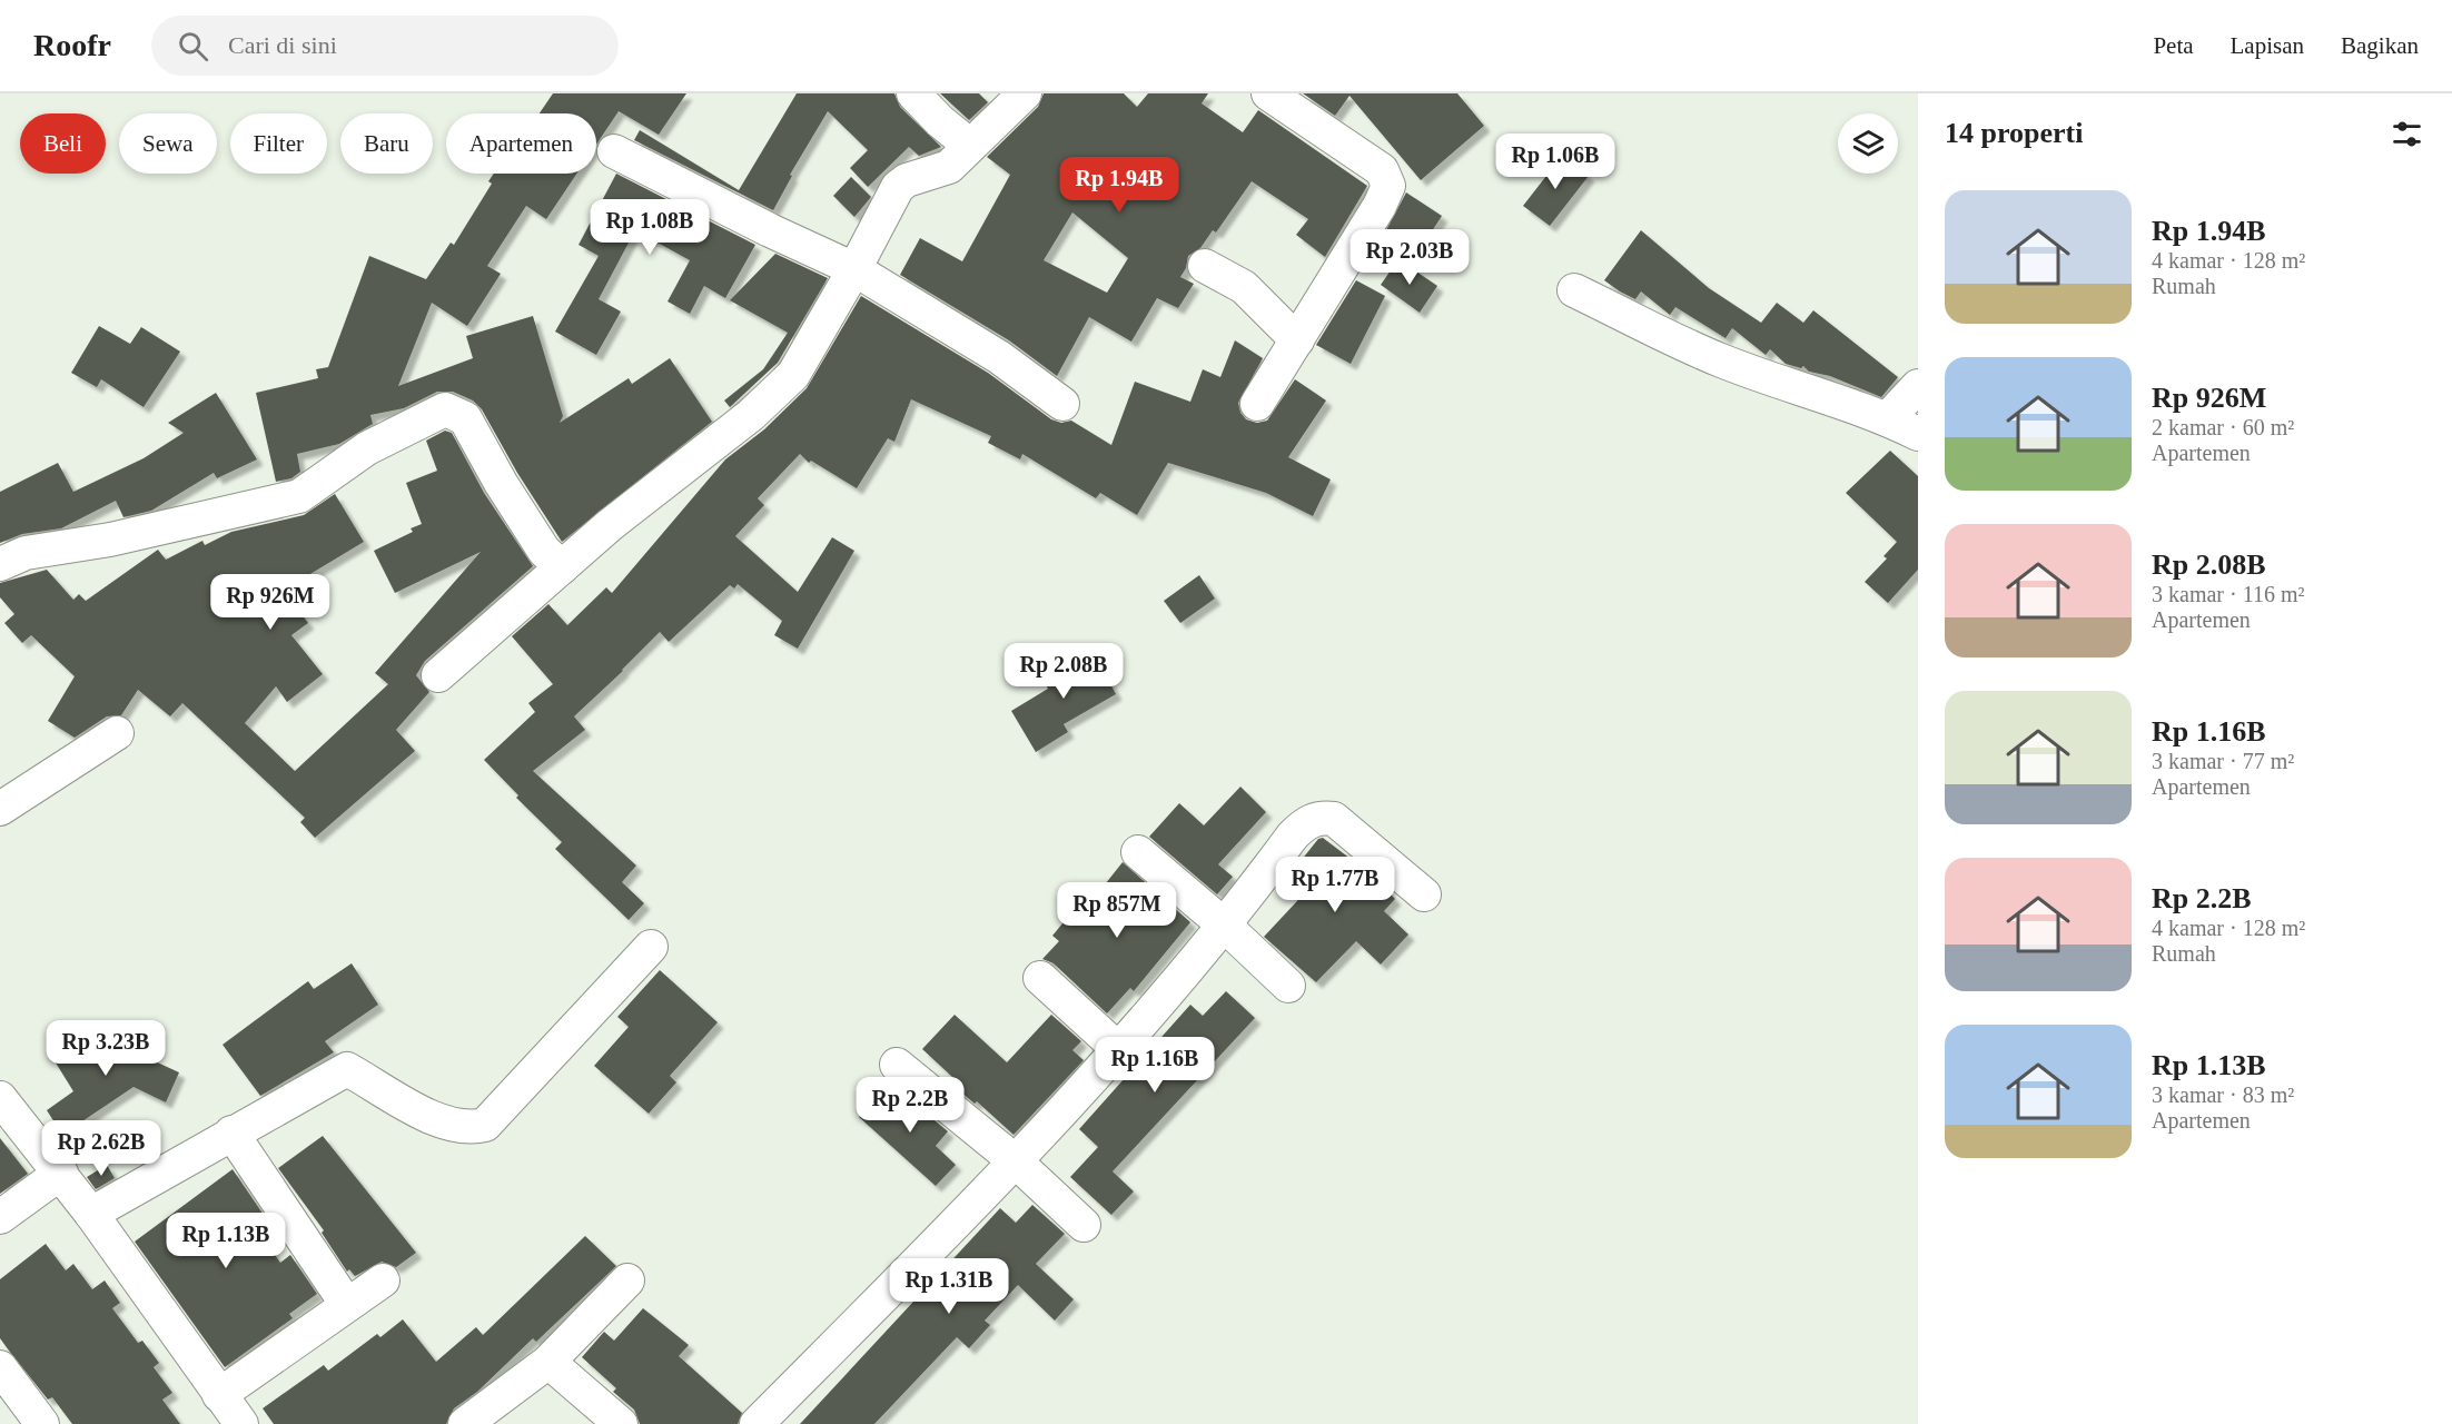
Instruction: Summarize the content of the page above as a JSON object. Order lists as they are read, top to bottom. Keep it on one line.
{"page":{"header":"Roofr","search":"Cari di sini","nav":["Peta","Lapisan","Bagikan"],"heading":"14 properti","chip":["Beli","Sewa","Filter","Baru","Apartemen"],"price":["Rp 1.06B","Rp 1.94B","Rp 1.08B","Rp 2.03B","Rp 926M","Rp 2.08B","Rp 1.77B","Rp 857M","Rp 3.23B","Rp 1.16B","Rp 2.2B","Rp 2.62B","Rp 1.13B","Rp 1.31B"],"list":[{"name":"Rp 1.94B","note":"4 kamar · 128 m² · Rumah"},{"name":"Rp 926M","note":"2 kamar · 60 m² · Apartemen"},{"name":"Rp 2.08B","note":"3 kamar · 116 m² · Apartemen"},{"name":"Rp 1.16B","note":"3 kamar · 77 m² · Apartemen"},{"name":"Rp 2.2B","note":"4 kamar · 128 m² · Rumah"},{"name":"Rp 1.13B","note":"3 kamar · 83 m² · Apartemen"}]}}
